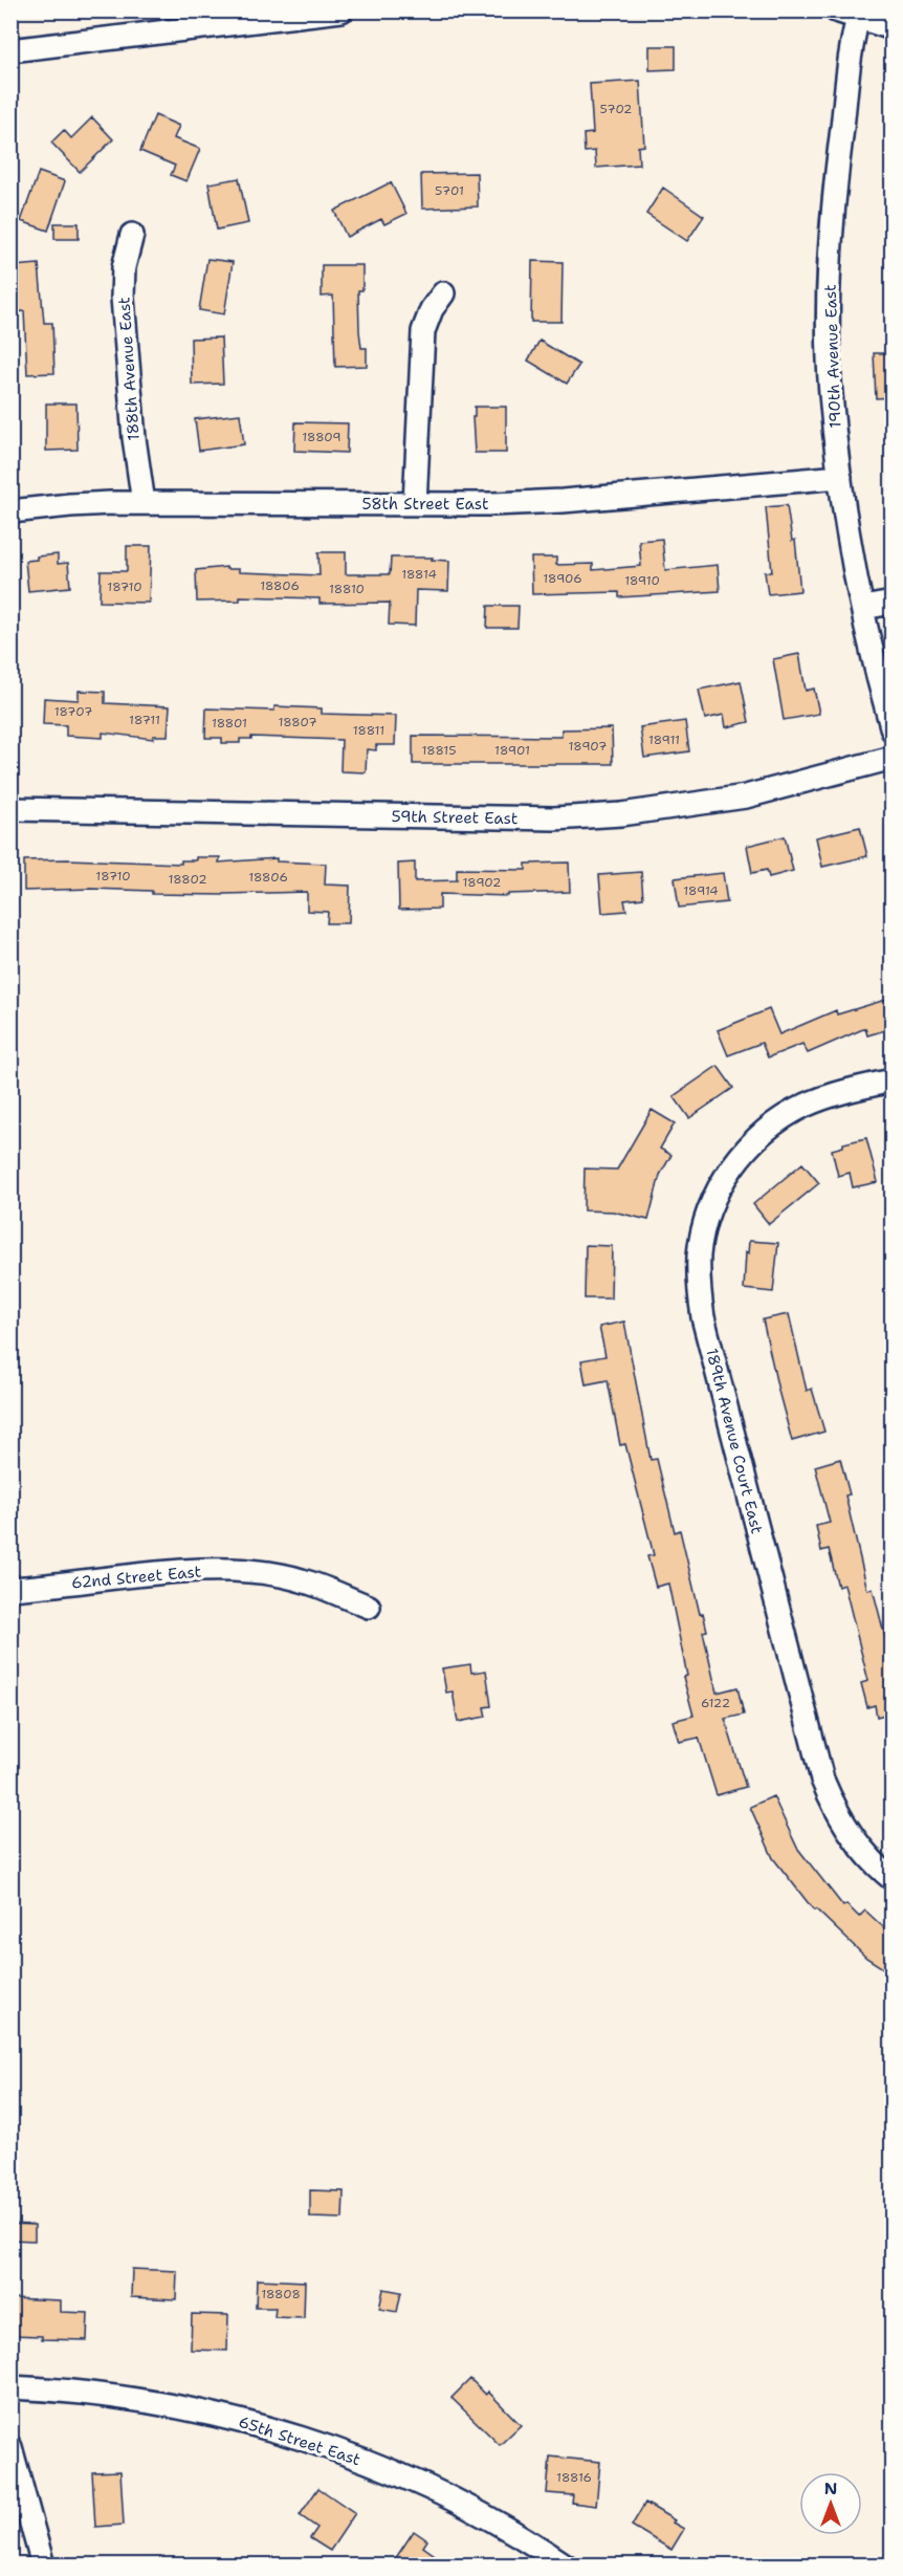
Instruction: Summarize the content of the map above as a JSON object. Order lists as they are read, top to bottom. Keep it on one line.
{"streets":{"street":["190th Avenue East","188th Avenue East","58th Street East","59th Street East","189th Avenue Court East","62nd Street East","65th Street East"]},"crossings":[["190th Avenue East","58th Street East"],["188th Avenue East","58th Street East"]],"house_numbers":["5702","5701","18809","18814","18906","18910","18806","18710","18810","18707","18711","18807","18801","18811","18911","18907","18815","18901","18710","18806","18802","18902","18914","6122","18808","18816"],"north":"top"}
